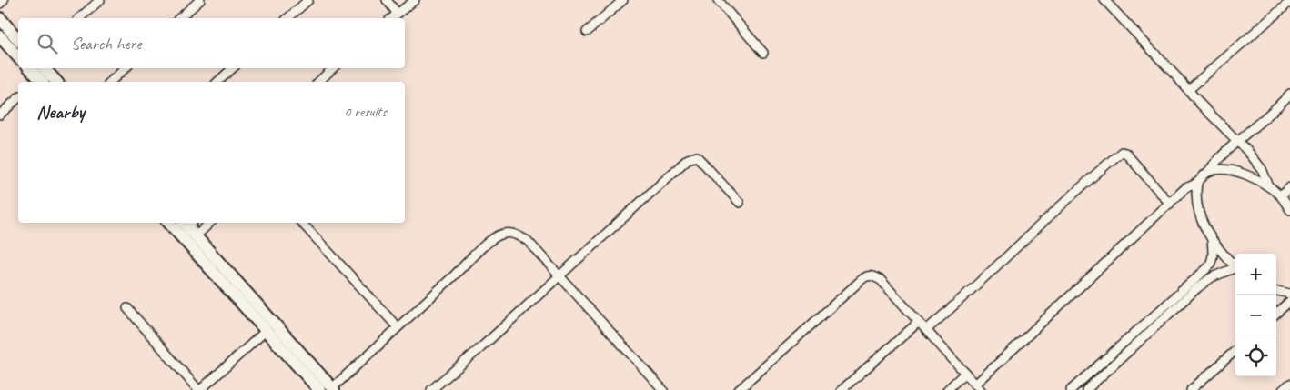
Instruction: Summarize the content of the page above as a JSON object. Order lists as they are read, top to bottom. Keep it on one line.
{"page":{"search":"Search here","heading":["Nearby","0 results"],"map_buttons":["+","−"]}}
